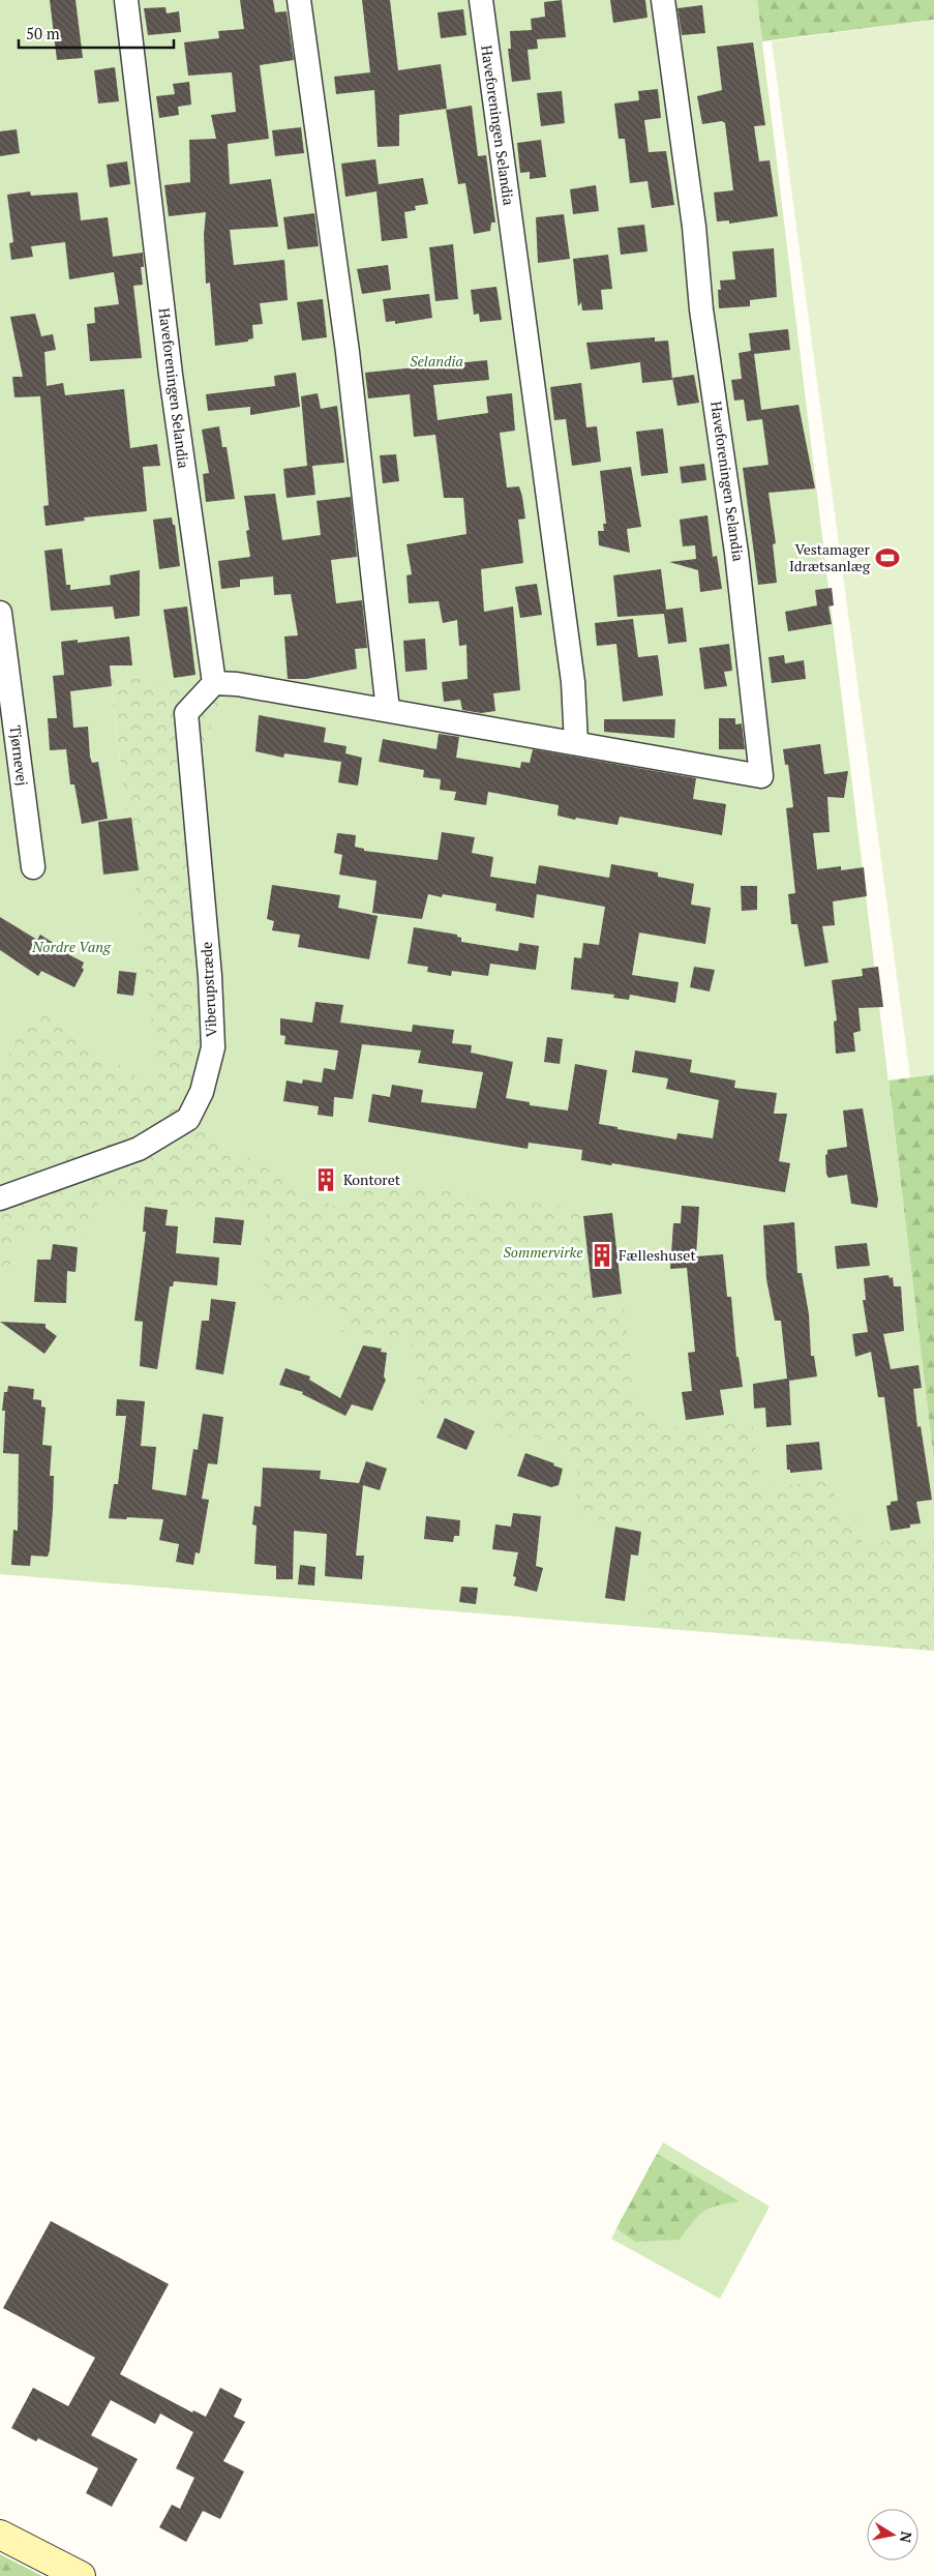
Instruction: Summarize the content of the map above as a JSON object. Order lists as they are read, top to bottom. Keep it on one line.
{"streets":{"street":["Haveforeningen Selandia","Tjørnevej","Viberupstræde"]},"crossings":[["Haveforeningen Selandia","Viberupstræde"]],"parks":["Selandia","Nordre Vang","Sommervirke"],"places":{"sports":["Vestamager Idrætsanlæg"],"building":["Kontoret","Fælleshuset"]},"scale_bar":"50 m","north":"right"}
